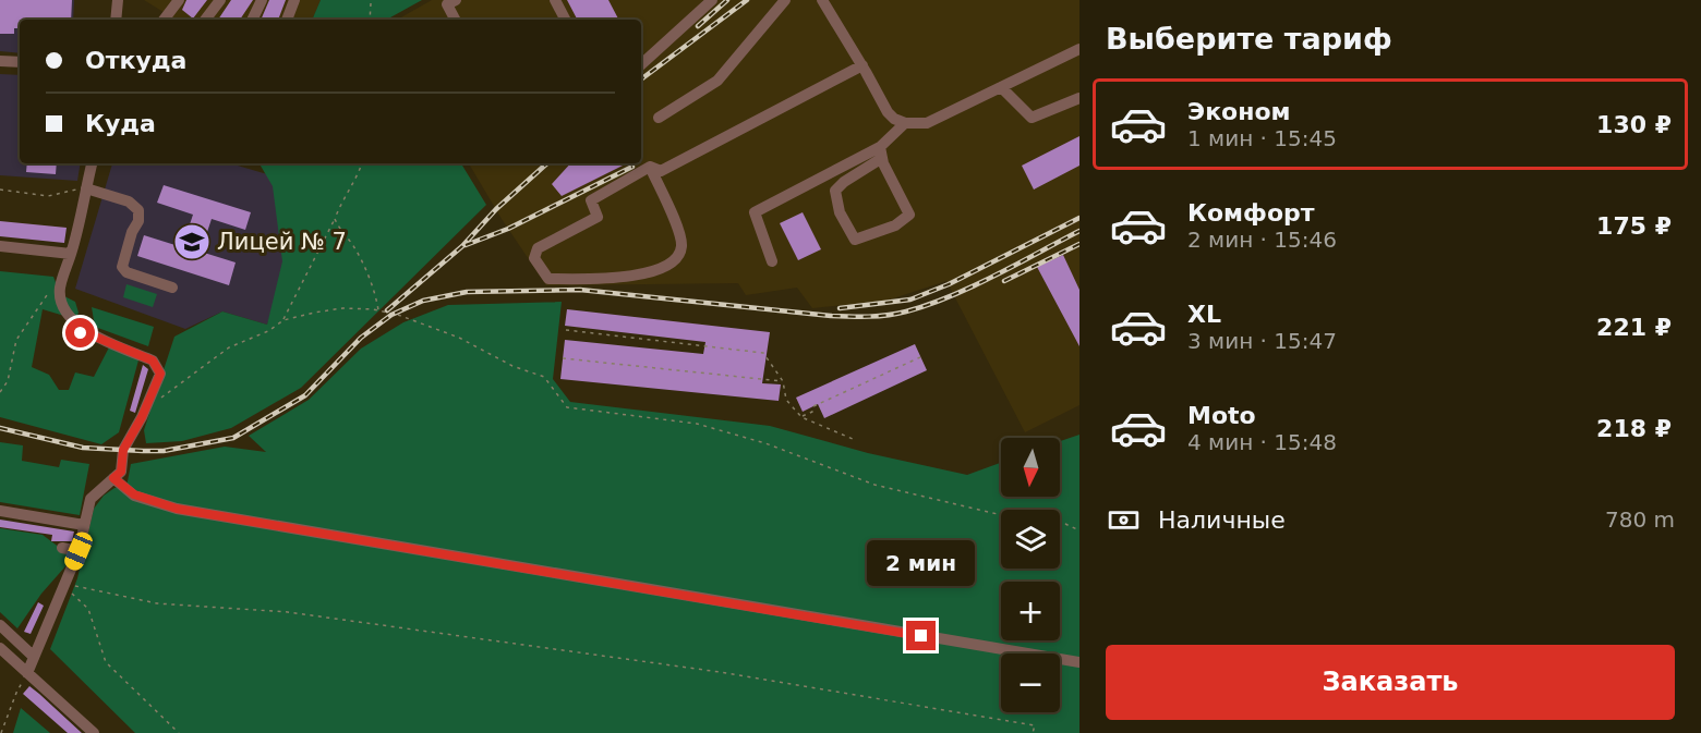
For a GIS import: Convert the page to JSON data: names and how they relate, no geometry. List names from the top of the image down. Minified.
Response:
{"places":{"school or university":["Лицей № 7"]},"north":"bottom","page":{"heading":"Выберите тариф","banner":["Откуда","Куда"],"list":[{"name":"Эконом","note":"1 мин · 15:45","value":"130 ₽"},{"name":"Комфорт","note":"2 мин · 15:46","value":"175 ₽"},{"name":"XL","note":"3 мин · 15:47","value":"221 ₽"},{"name":"Moto","note":"4 мин · 15:48","value":"218 ₽"}],"map_buttons":["+","−"],"pay":["Наличные","780 m"],"bubble":"2 мин","buttons":"Заказать"}}
